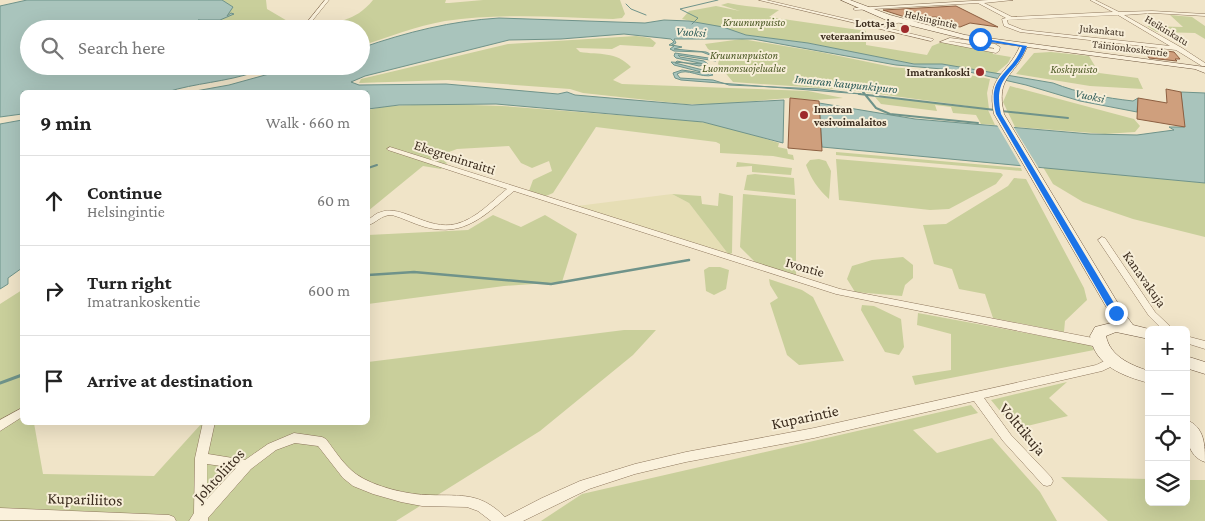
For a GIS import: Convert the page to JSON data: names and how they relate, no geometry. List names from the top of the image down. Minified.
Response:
{"streets":{"main road":["Helsingintie","Tainionkoskentie"],"street":["Jukankatu","Heikinkatu","Ekegreninraitti","Ivontie","Kanavakuja","Kuparintie","Volttikuja","Johtoliitos","Kupariliitos"]},"crossings":[["Helsingintie","Tainionkoskentie"],["Jukankatu","Heikinkatu"],["Heikinkatu","Tainionkoskentie"],["Ekegreninraitti","Ivontie"],["Kuparintie","Volttikuja"]],"water":["Vuoksi","Imatran kaupunkipuro"],"parks":["Kruununpuisto","Kruununpuiston Luonnonsuojelualue","Koskipuisto"],"places":["Lotta- ja veteraanimuseo","Imatrankoski","Imatran vesivoimalaitos"],"page":{"search":"Search here","heading":["9 min","Walk · 660 m"],"list":[["Continue","Helsingintie","60 m"],["Turn right","Imatrankoskentie","600 m"],"Arrive at destination"],"map_buttons":["+","−"]}}
